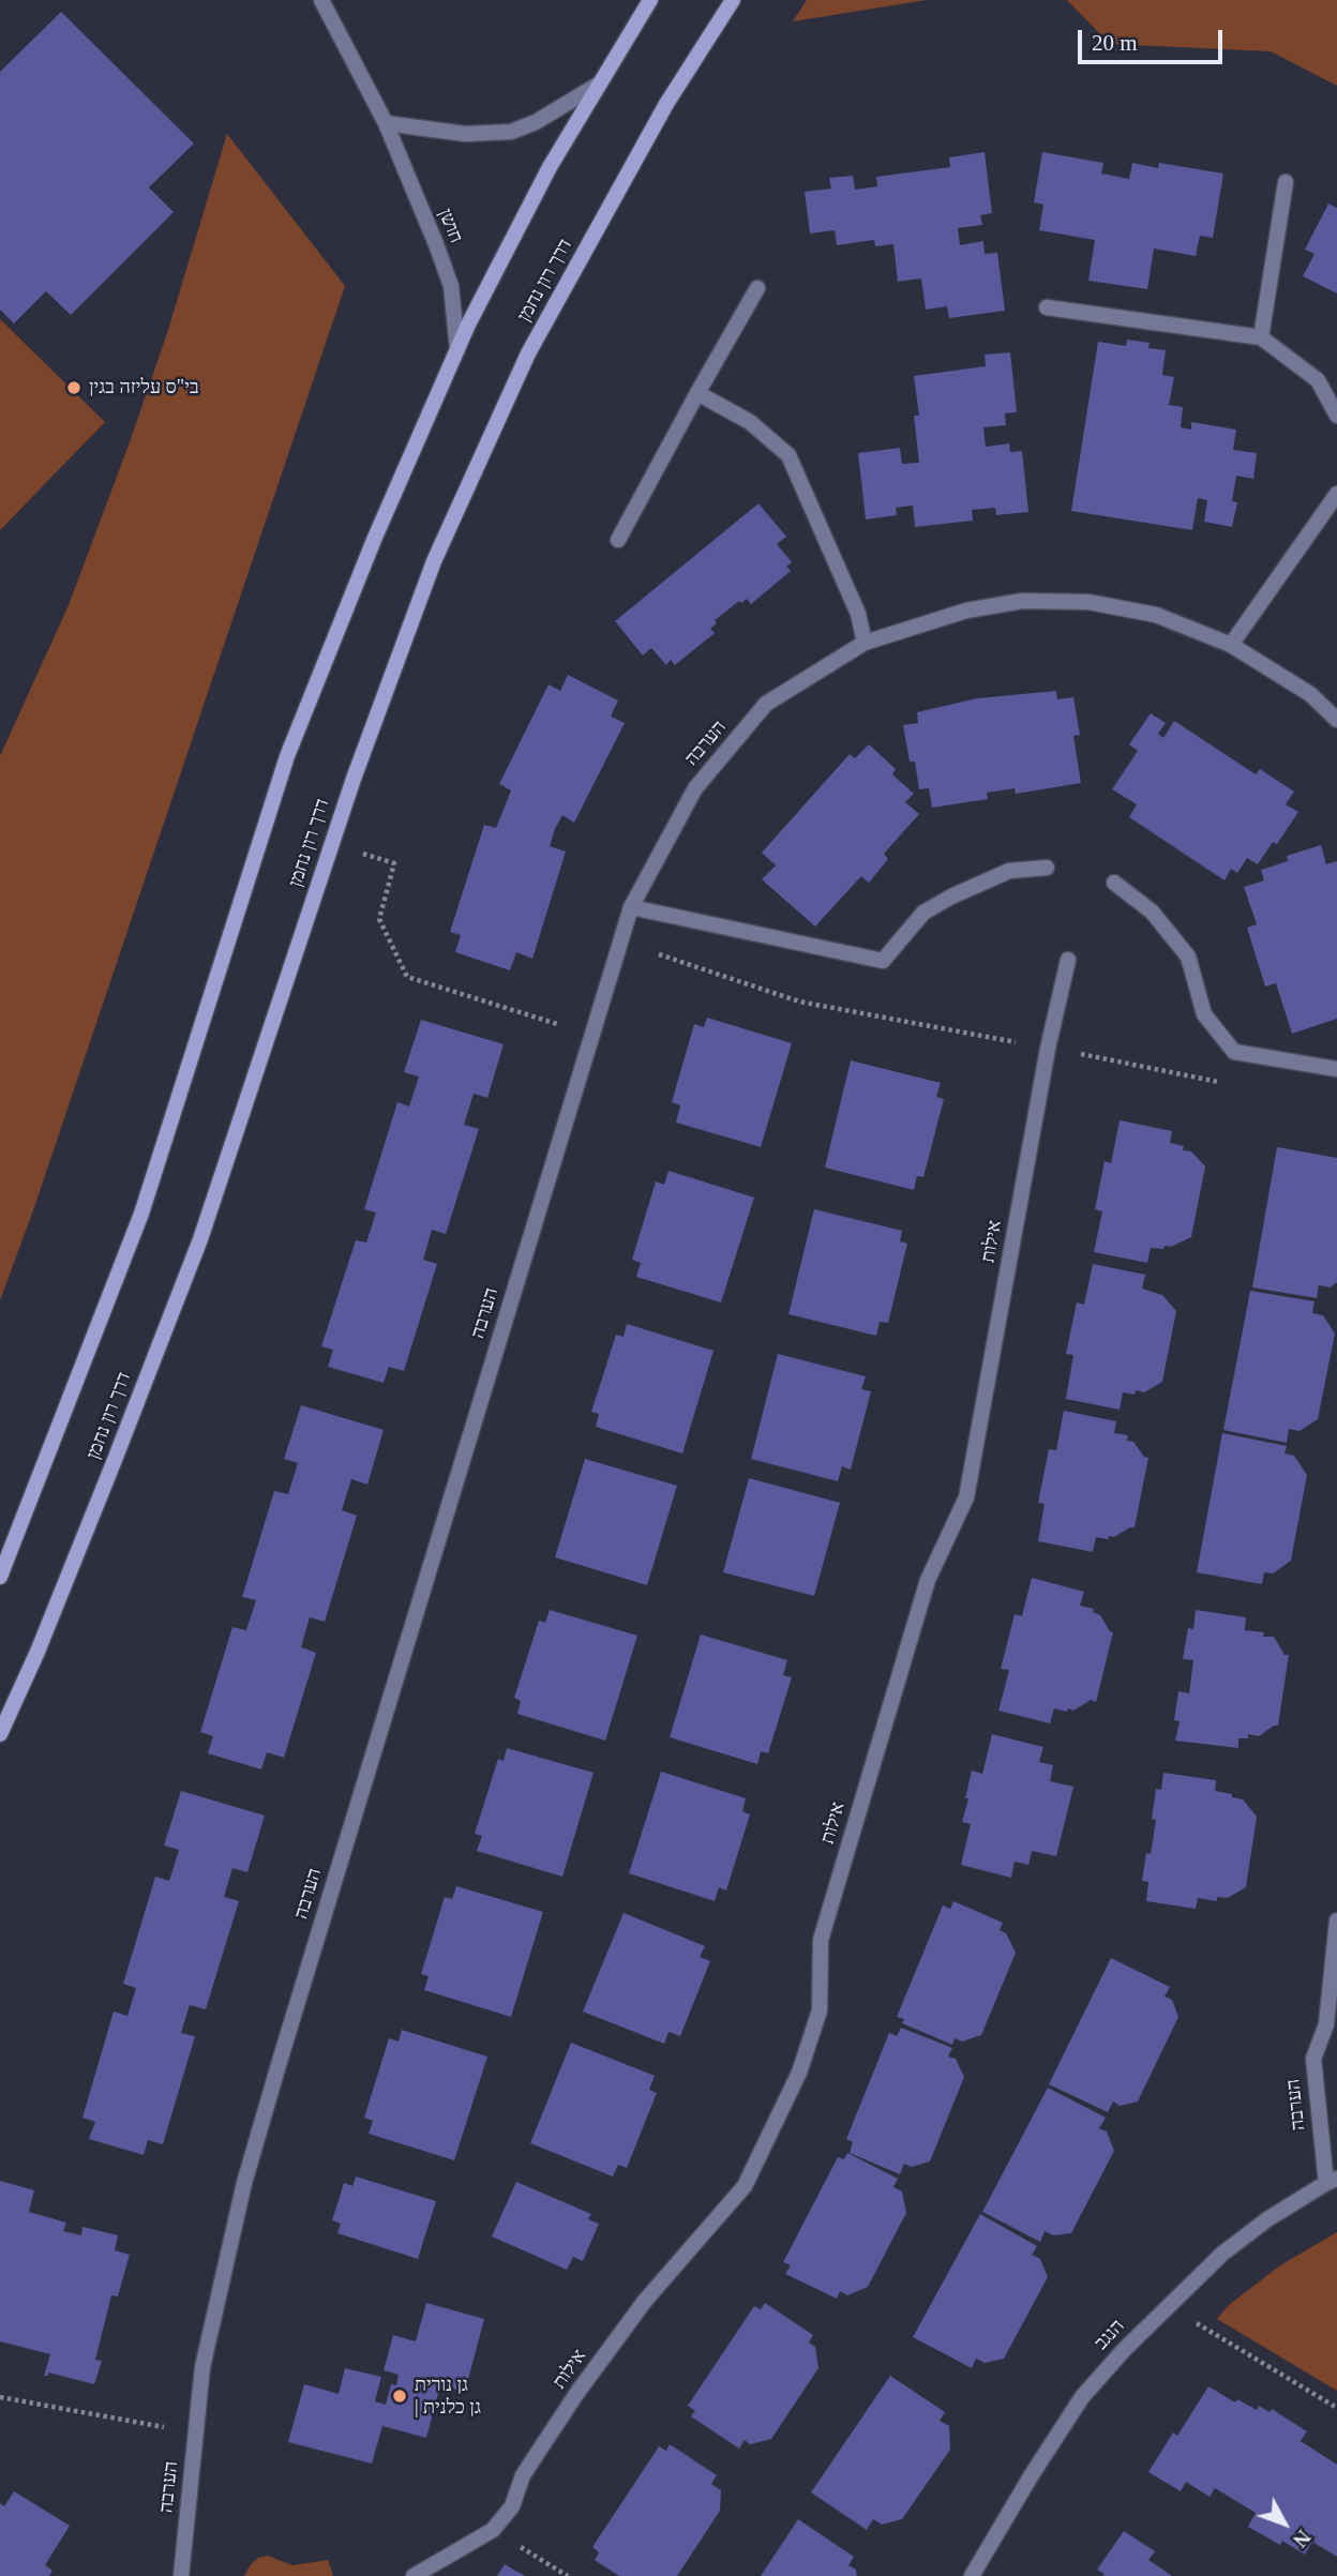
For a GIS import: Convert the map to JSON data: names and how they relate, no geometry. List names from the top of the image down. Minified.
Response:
{"streets":{"main road":["דרך רון נחמן"],"street":["חושן","הערבה","אילות","הנגב"]},"crossings":[["הערבה","הנגב"]],"places":["בי\"ס עליזה בגין","גן נורית | גן כלנית"],"scale_bar":"20 m","north":"bottom right"}
